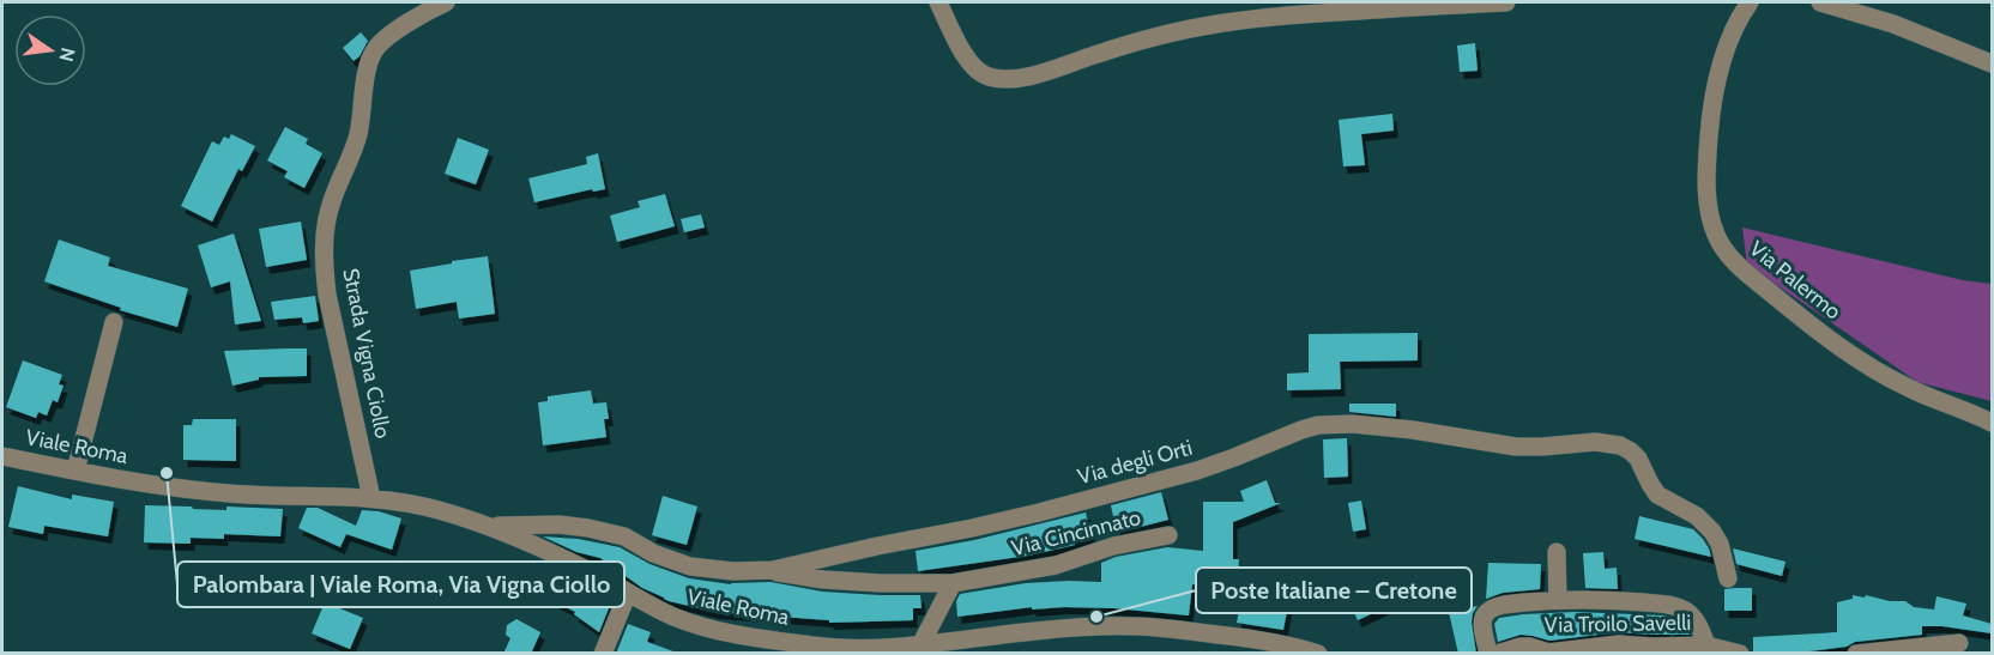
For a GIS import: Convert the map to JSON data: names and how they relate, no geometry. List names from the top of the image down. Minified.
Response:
{"streets":{"street":["Via Palermo","Strada Vigna Ciollo","Viale Roma","Via degli Orti","Via Cincinnato","Via Troilo Savelli"]},"crossings":[["Strada Vigna Ciollo","Viale Roma"],["Viale Roma","Via degli Orti"],["Via degli Orti","Via Cincinnato"]],"places":["Palombara | Viale Roma, Via Vigna Ciollo","Poste Italiane – Cretone"],"north":"right"}
